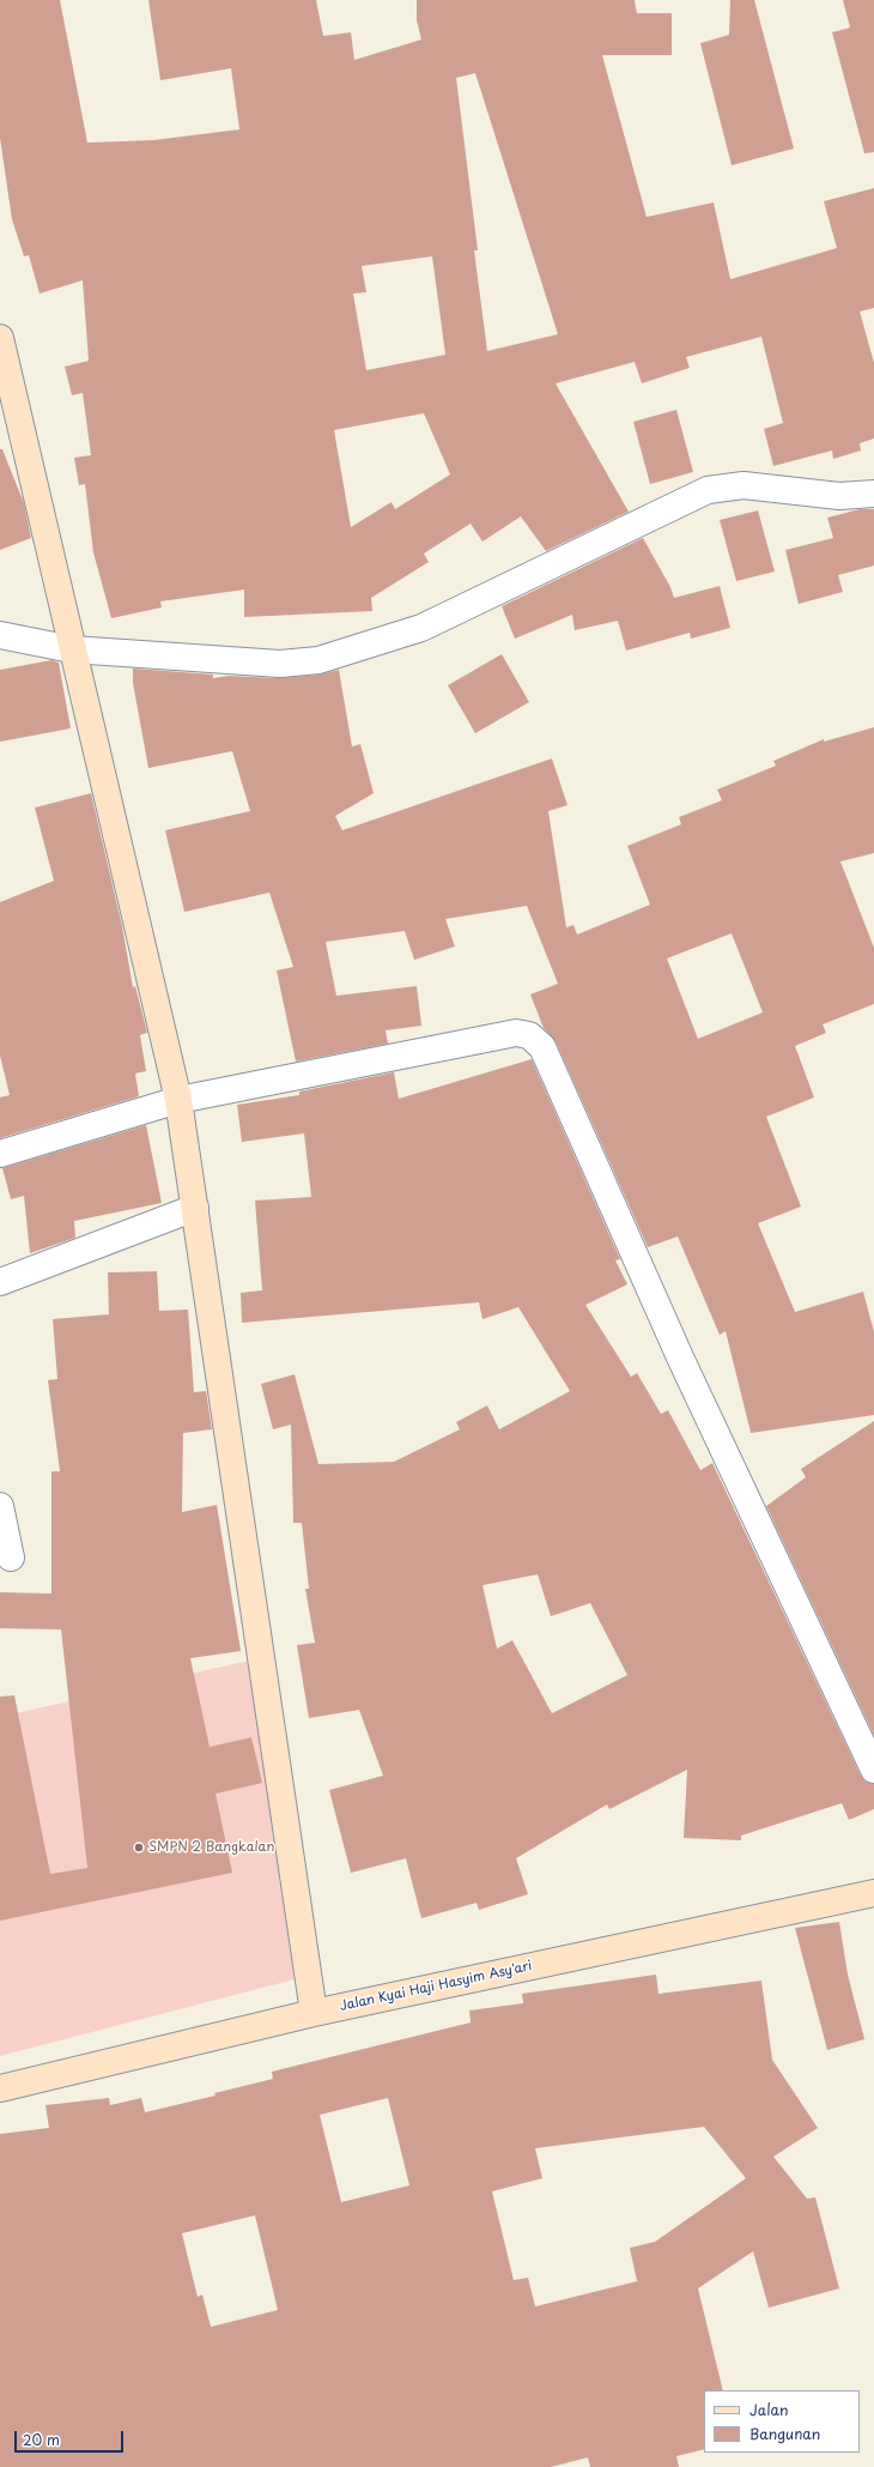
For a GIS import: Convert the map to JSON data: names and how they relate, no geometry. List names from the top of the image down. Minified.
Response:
{"streets":{"street":["Jalan Kyai Haji Hasyim Asy'ari"]},"places":["SMPN 2 Bangkalan"],"legend":["Jalan","Bangunan"],"scale_bar":"20 m"}
